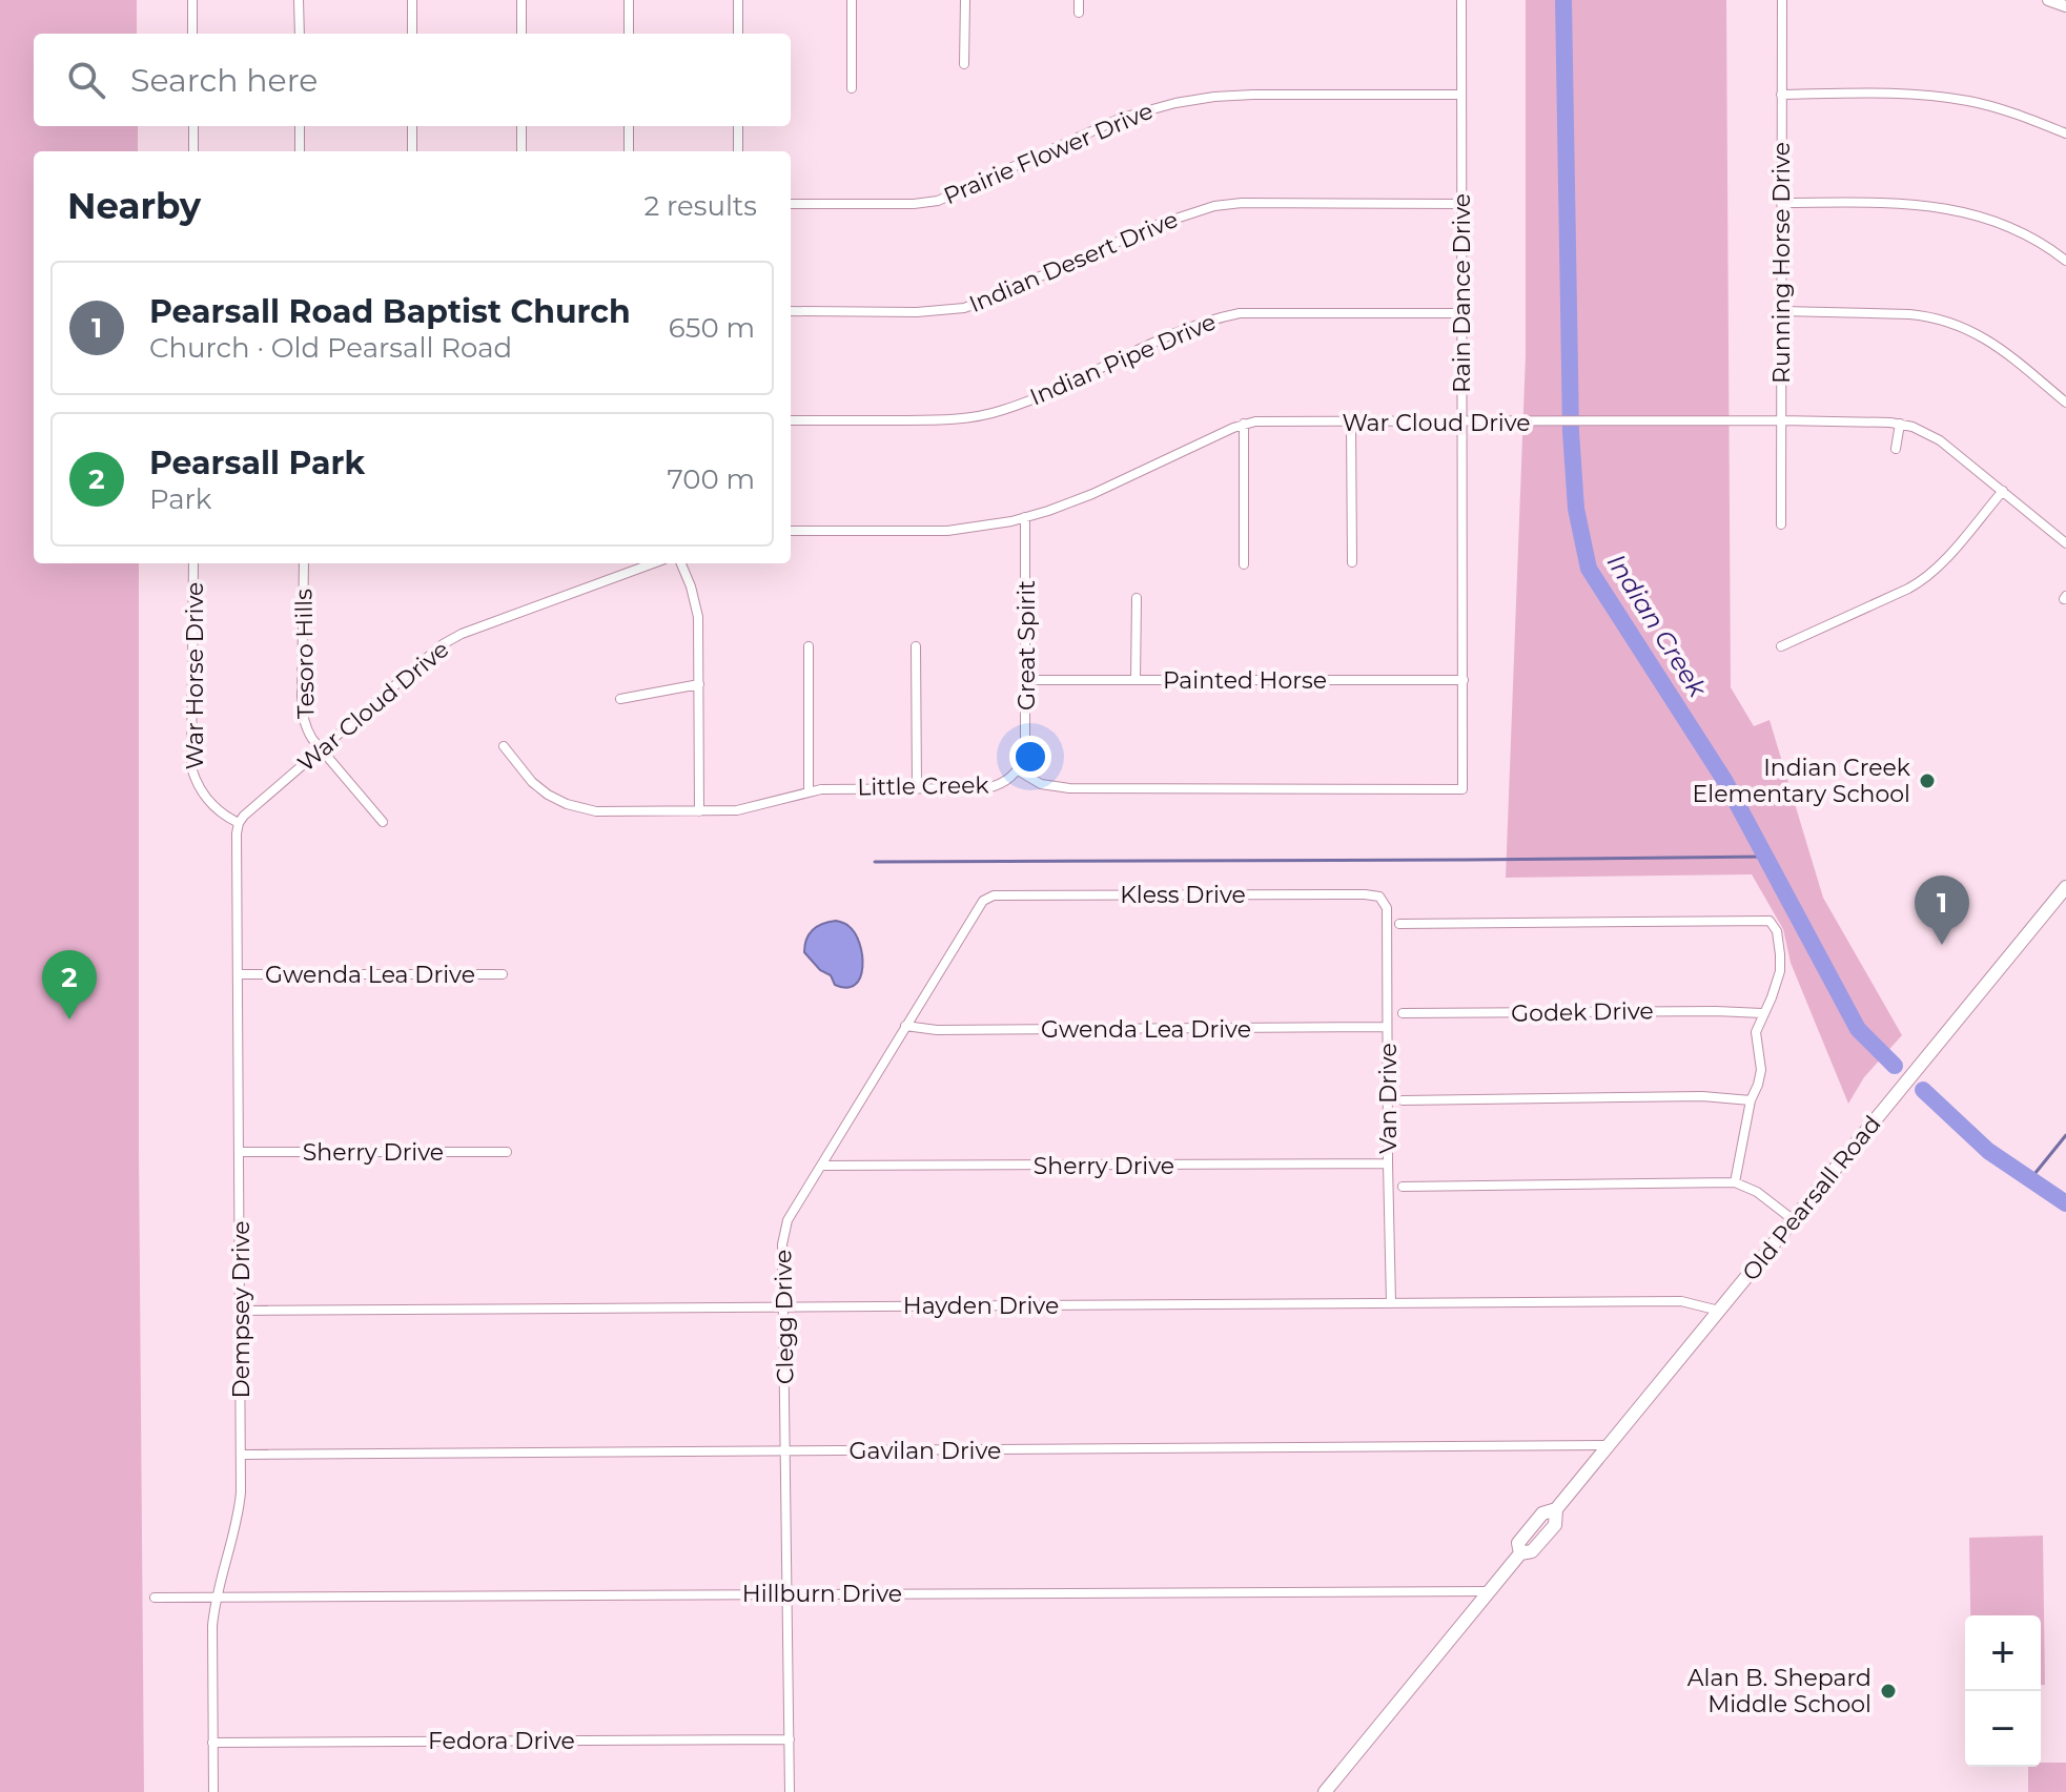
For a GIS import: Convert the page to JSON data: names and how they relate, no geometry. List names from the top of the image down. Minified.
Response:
{"streets":{"main road":["Old Pearsall Road"],"street":["Prairie Flower Drive","Indian Desert Drive","Running Horse Drive","Rain Dance Drive","Indian Pipe Drive","War Cloud Drive","Great Spirit","Tesoro Hills","War Horse Drive","Painted Horse","Little Creek","Kless Drive","Gwenda Lea Drive","Godek Drive","Van Drive","Sherry Drive","Hayden Drive","Dempsey Drive","Clegg Drive","Gavilan Drive","Hillburn Drive","Fedora Drive"]},"crossings":[["Prairie Flower Drive","Rain Dance Drive"],["Indian Desert Drive","Rain Dance Drive"],["Running Horse Drive","War Cloud Drive"],["Rain Dance Drive","Indian Pipe Drive"],["Rain Dance Drive","War Cloud Drive"],["Rain Dance Drive","Painted Horse"],["Rain Dance Drive","Little Creek"],["War Cloud Drive","Great Spirit"],["War Cloud Drive","Tesoro Hills"],["War Cloud Drive","War Horse Drive"],["War Cloud Drive","Dempsey Drive"],["Great Spirit","Painted Horse"],["Great Spirit","Little Creek"],["War Horse Drive","Dempsey Drive"],["Kless Drive","Van Drive"],["Kless Drive","Clegg Drive"],["Gwenda Lea Drive","Van Drive"],["Gwenda Lea Drive","Dempsey Drive"],["Gwenda Lea Drive","Clegg Drive"],["Van Drive","Sherry Drive"],["Van Drive","Hayden Drive"],["Sherry Drive","Dempsey Drive"],["Sherry Drive","Clegg Drive"],["Old Pearsall Road","Hayden Drive"],["Old Pearsall Road","Gavilan Drive"],["Old Pearsall Road","Hillburn Drive"],["Hayden Drive","Dempsey Drive"],["Hayden Drive","Clegg Drive"],["Dempsey Drive","Gavilan Drive"],["Dempsey Drive","Hillburn Drive"],["Dempsey Drive","Fedora Drive"],["Clegg Drive","Gavilan Drive"],["Clegg Drive","Hillburn Drive"],["Clegg Drive","Fedora Drive"]],"water":["Indian Creek"],"places":["Indian Creek Elementary School","Alan B. Shepard Middle School"],"page":{"search":"Search here","heading":["Nearby","2 results"],"list":[{"mark":"1","name":"Pearsall Road Baptist Church","note":"Church · Old Pearsall Road","value":"650 m"},{"mark":"2","name":"Pearsall Park","note":"Park","value":"700 m"}],"pins":["1","2"],"map_buttons":["+","−"]}}
